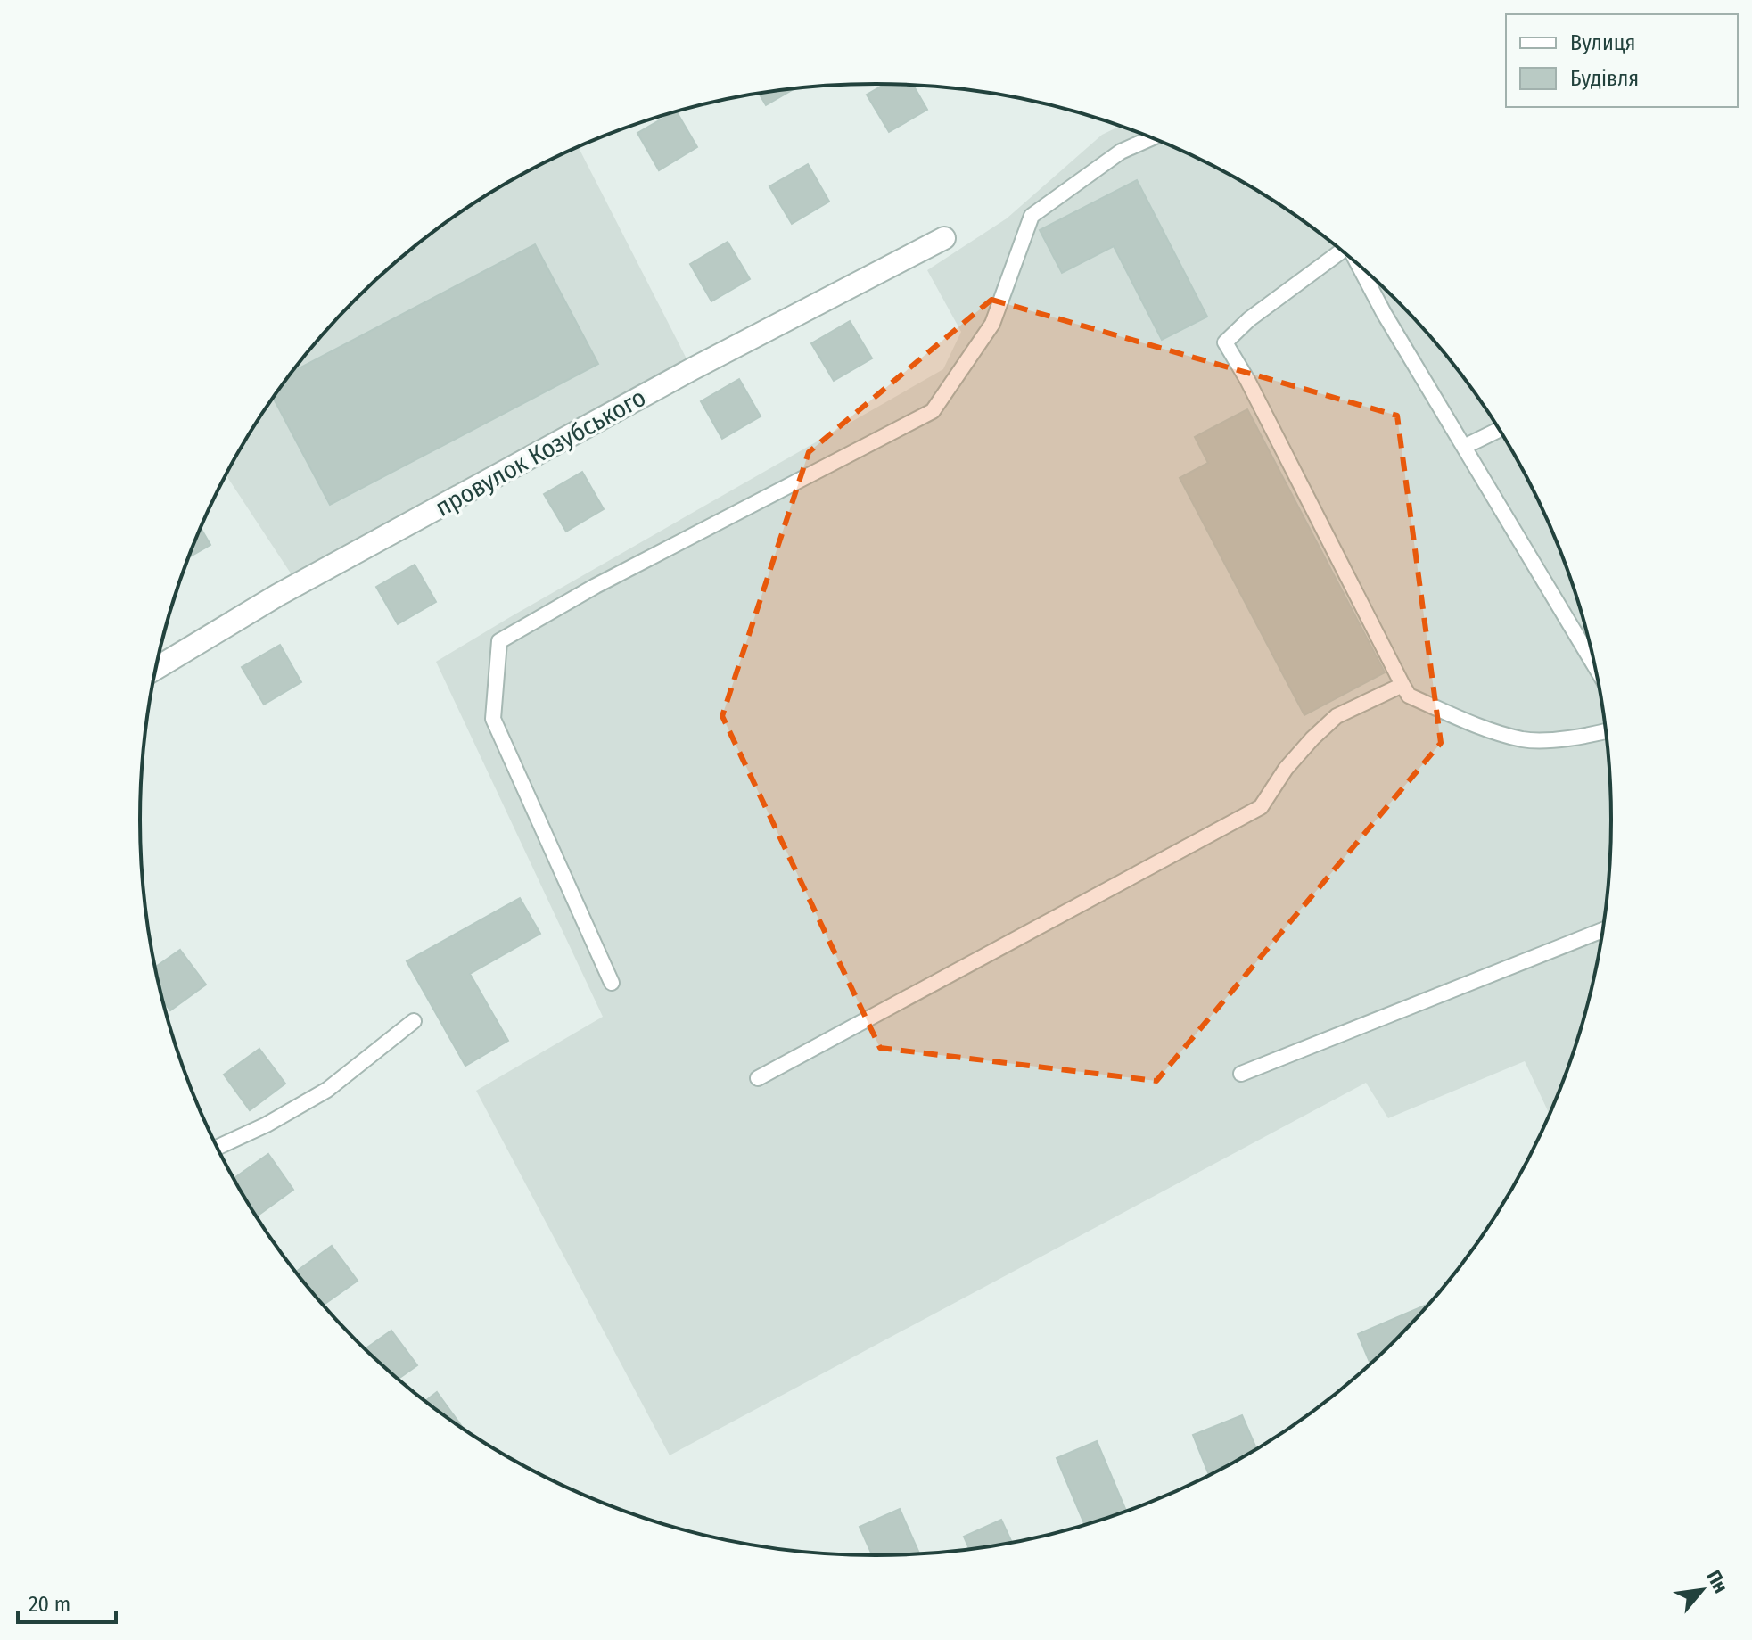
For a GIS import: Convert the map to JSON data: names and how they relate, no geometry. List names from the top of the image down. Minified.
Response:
{"streets":{"street":["провулок Козубського"]},"legend":["Вулиця","Будівля"],"scale_bar":"20 m","north":"top right"}
